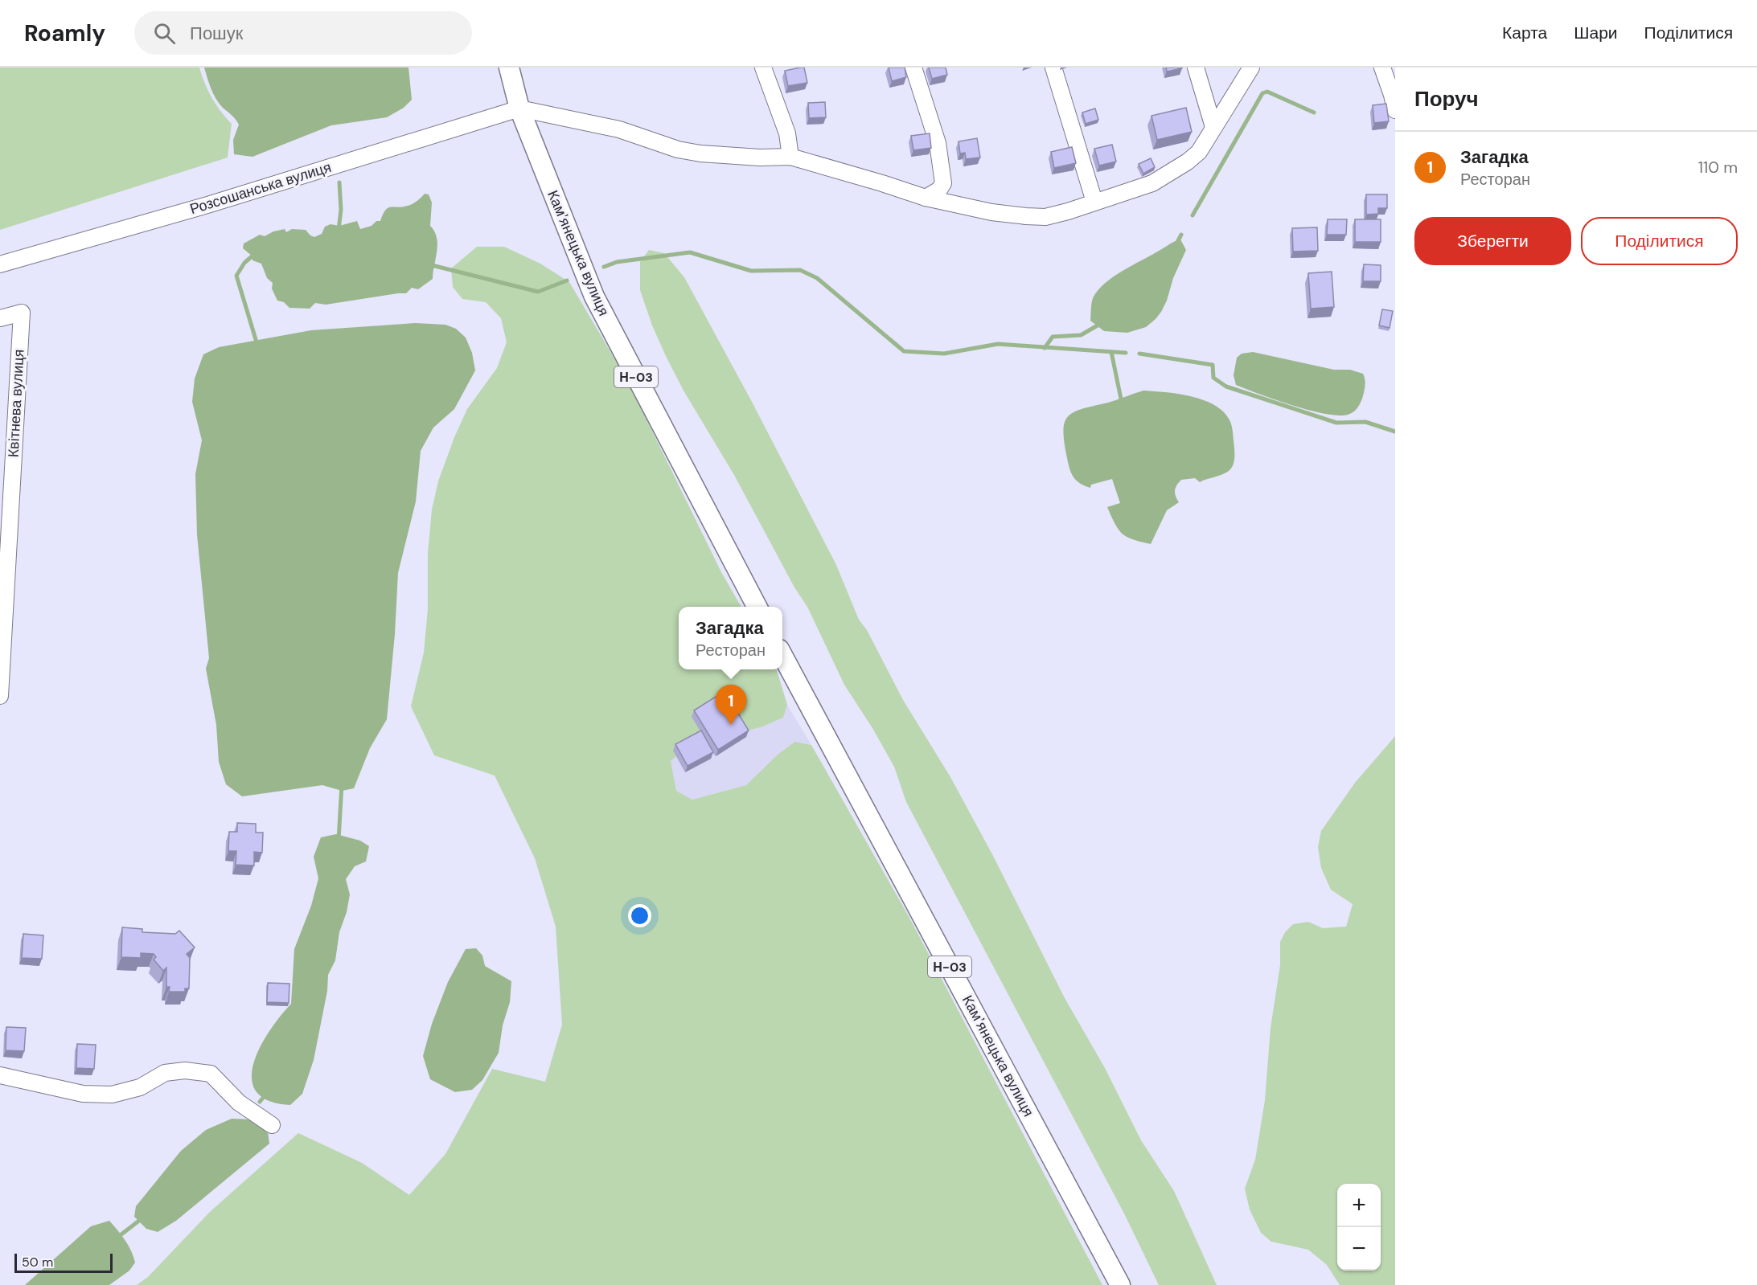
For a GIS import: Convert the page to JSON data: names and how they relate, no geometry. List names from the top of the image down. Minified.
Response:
{"streets":{"main road":["Камʼянецька вулиця","Н-03"],"street":["Розсошанська вулиця","Квітнева вулиця"]},"crossings":[["Розсошанська вулиця","Камʼянецька вулиця"]],"scale_bar":"50 m","page":{"header":"Roamly","search":"Пошук","nav":["Карта","Шари","Поділитися"],"heading":"Поруч","list":[{"mark":"1","name":"Загадка","note":"Ресторан","value":"110 m"}],"buttons":["Зберегти","Поділитися"],"popup":["Загадка","Ресторан"],"pins":"1","map_buttons":["+","−"],"scale":"50 m"}}
